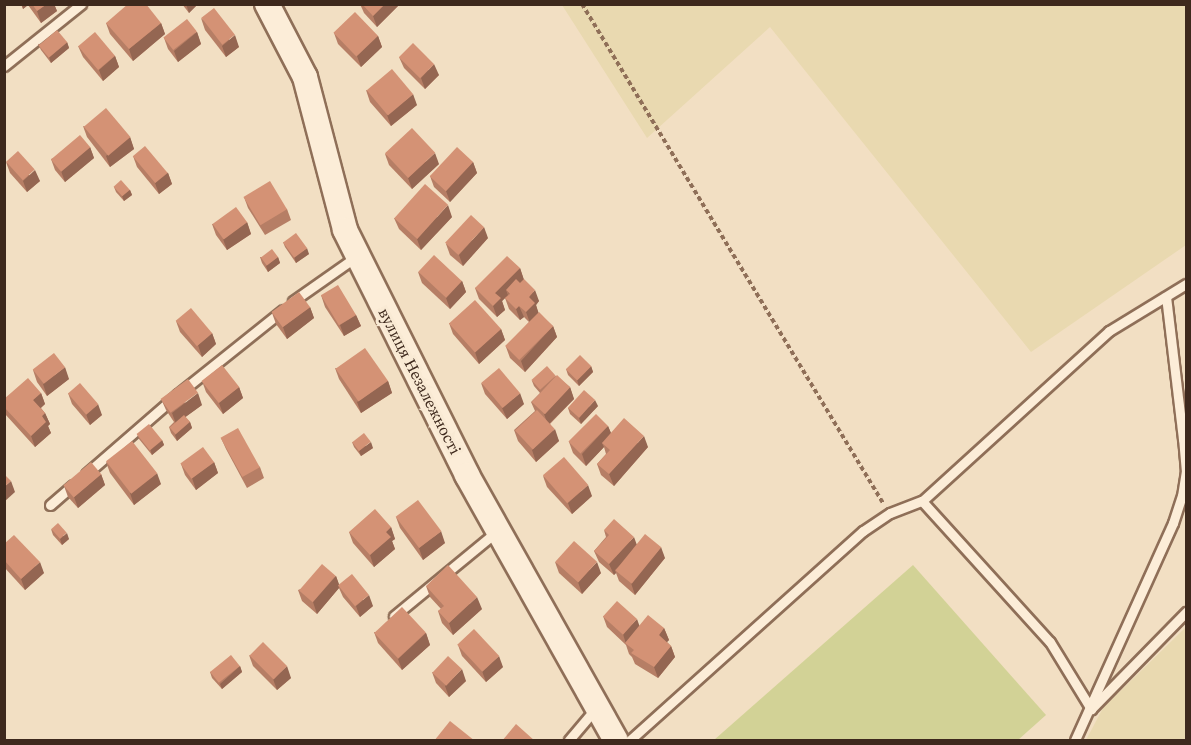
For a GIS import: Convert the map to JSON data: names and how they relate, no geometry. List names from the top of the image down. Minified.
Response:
{"streets":{"street":["вулиця Незалежності"]}}
